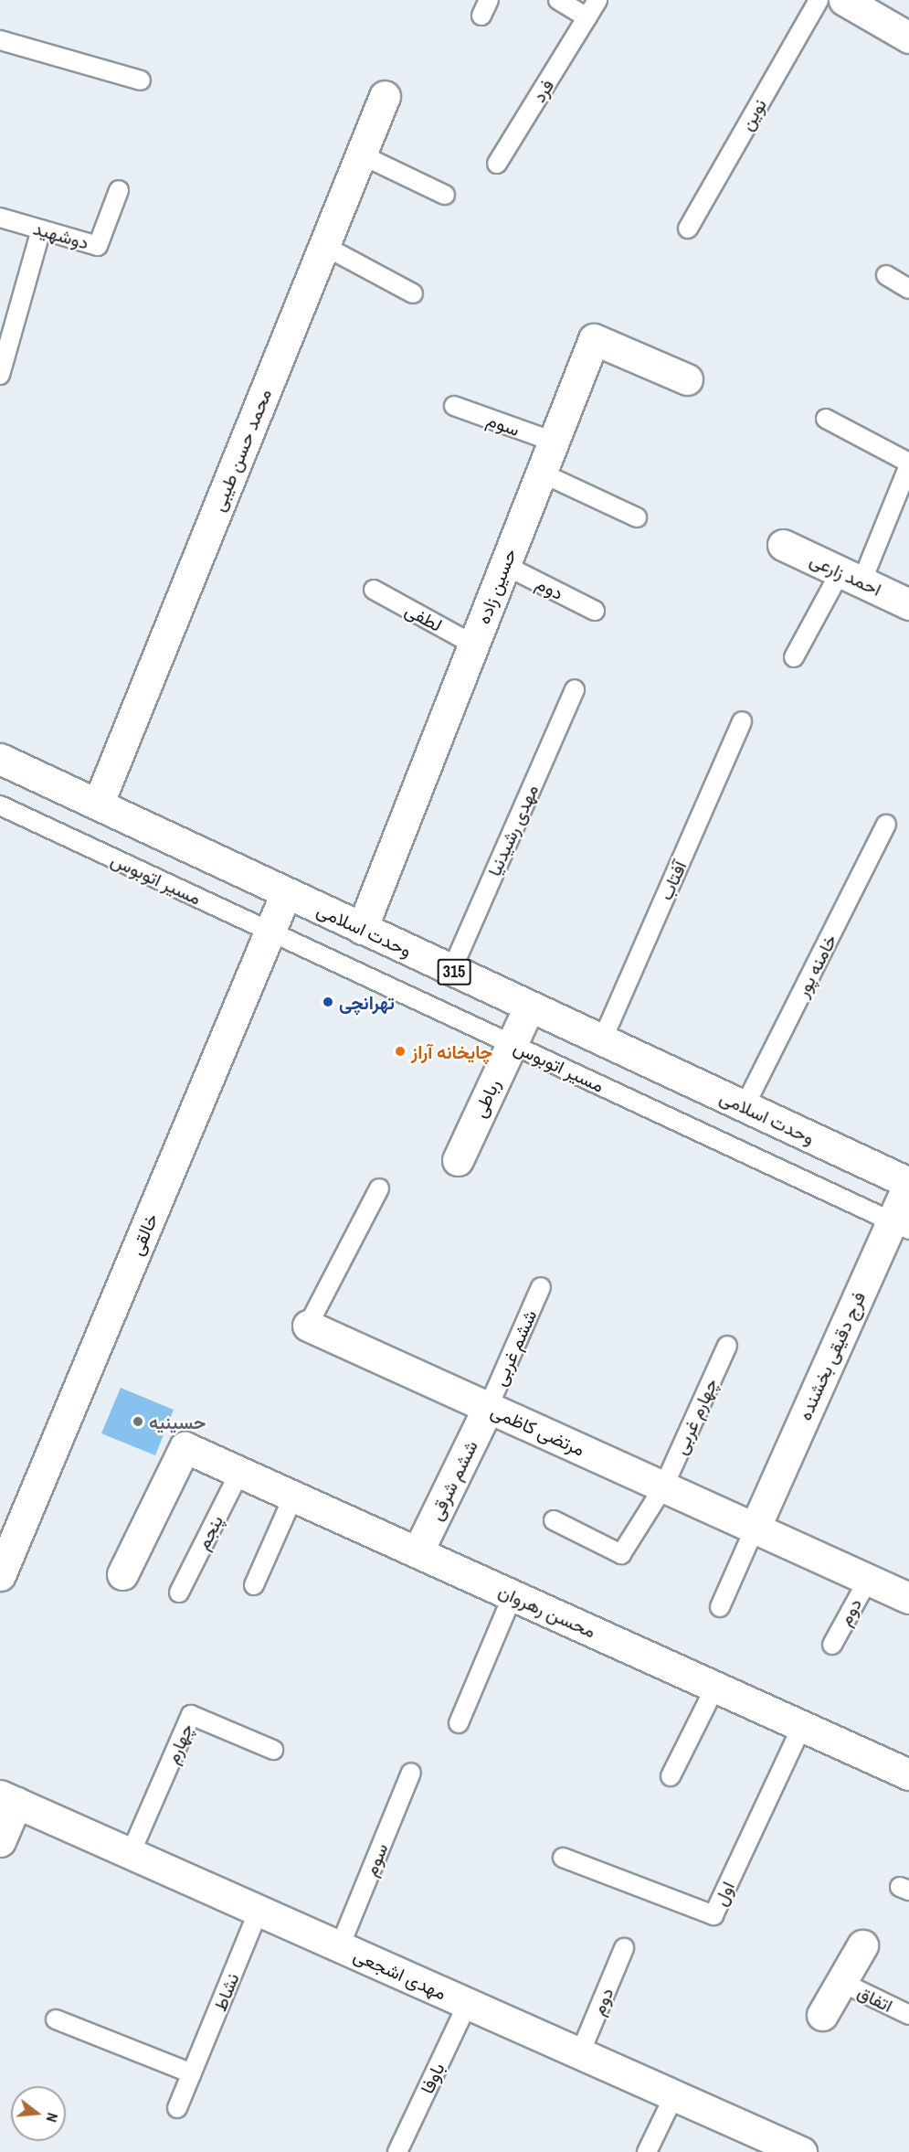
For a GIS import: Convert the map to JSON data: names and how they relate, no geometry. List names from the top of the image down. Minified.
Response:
{"streets":{"street":["محمد حسن طیبی","احمد زارعی","حسین زاده","وحدت اسلامی","315","رباطی","خالقی","فرج دقیقی بخشنده","مرتضی کاظمی","ششم شرقی","محسن رهروان","مهدی اشجعی"],"lane":["فرد","نوین","دوشهید","سوم","دوم","لطفی","مهدی رشیدنیا","مسیر اتوبوس","آفتاب","خامنه پور","ششم غربی","چهارم غربی","پنجم","چهارم","اول","نشاط","اتفاق","باوفا"]},"crossings":[["سوم","حسین زاده"],["سوم","مهدی اشجعی"],["محمد حسن طیبی","وحدت اسلامی"],["حسین زاده","دوم"],["حسین زاده","لطفی"],["حسین زاده","وحدت اسلامی"],["دوم","مرتضی کاظمی"],["دوم","مهدی اشجعی"],["مهدی رشیدنیا","وحدت اسلامی"],["مسیر اتوبوس","رباطی"],["مسیر اتوبوس","خالقی"],["مسیر اتوبوس","فرج دقیقی بخشنده"],["آفتاب","وحدت اسلامی"],["وحدت اسلامی","خامنه پور"],["وحدت اسلامی","رباطی"],["وحدت اسلامی","خالقی"],["وحدت اسلامی","فرج دقیقی بخشنده"],["ششم غربی","مرتضی کاظمی"],["ششم غربی","ششم شرقی"],["فرج دقیقی بخشنده","مرتضی کاظمی"],["چهارم غربی","مرتضی کاظمی"],["مرتضی کاظمی","ششم شرقی"],["ششم شرقی","محسن رهروان"],["پنجم","محسن رهروان"],["محسن رهروان","اول"],["چهارم","مهدی اشجعی"],["مهدی اشجعی","نشاط"],["مهدی اشجعی","باوفا"]],"places":["تهرانچی","چایخانه آراز","حسینیه"],"north":"right"}
